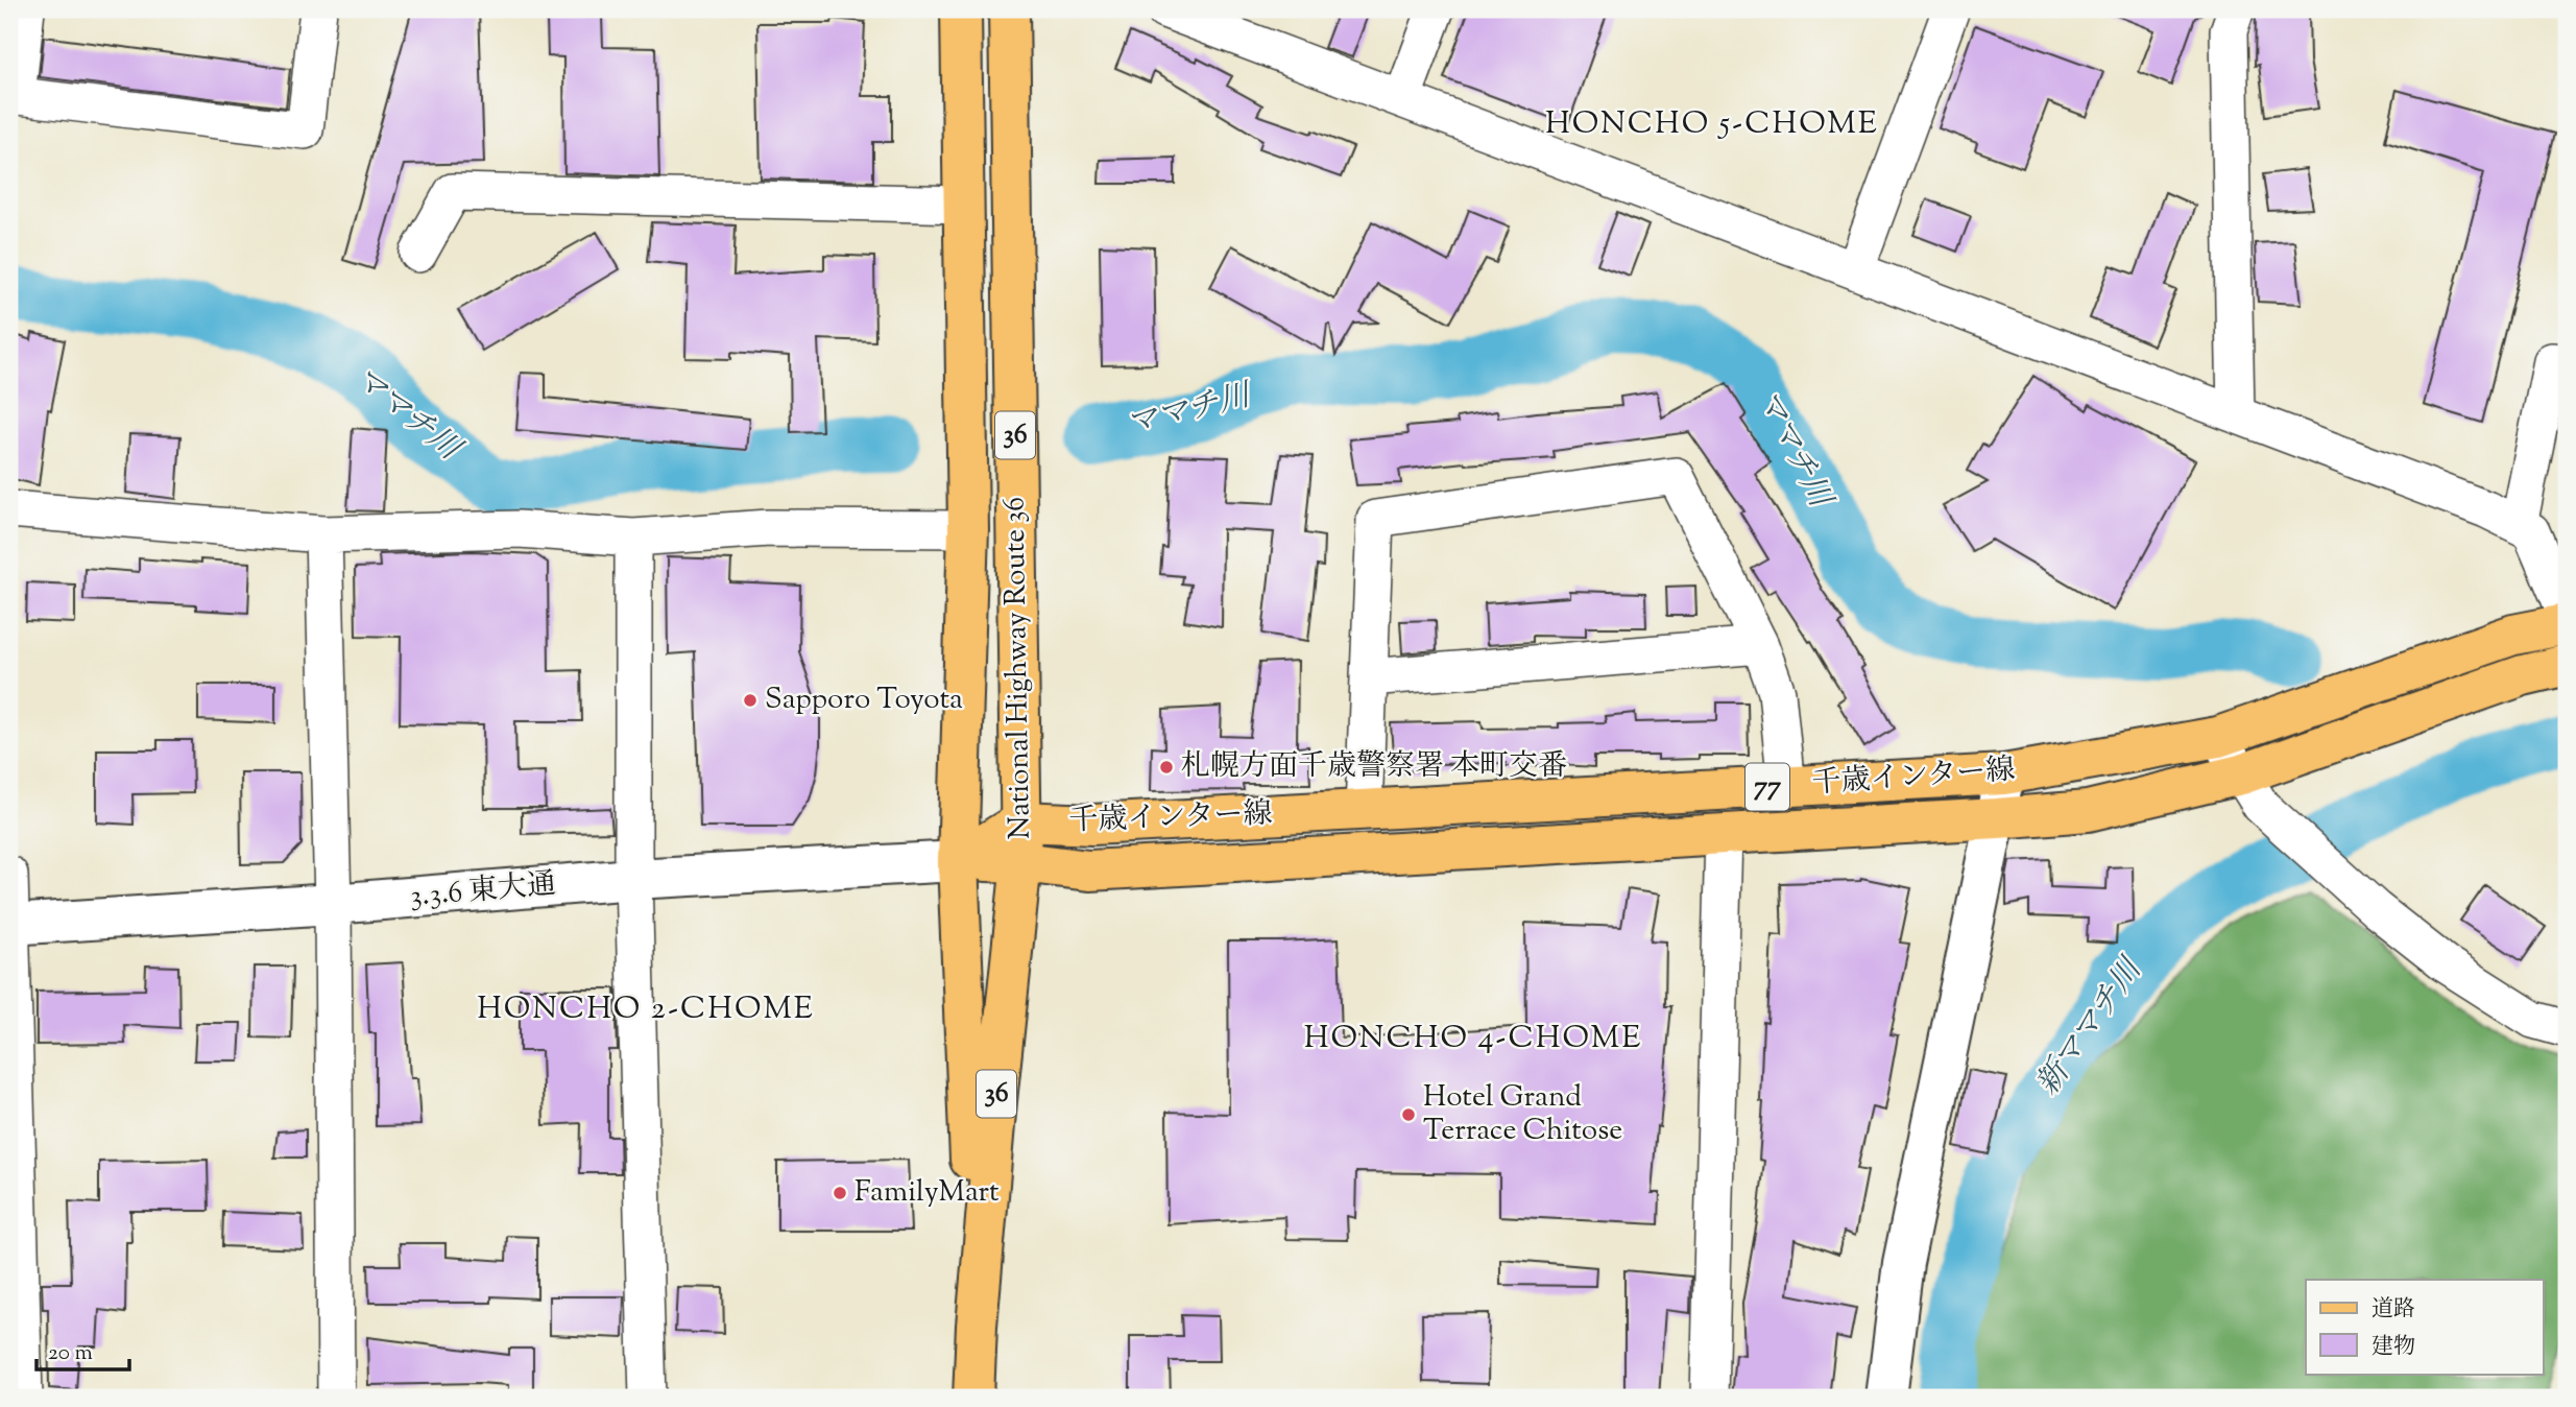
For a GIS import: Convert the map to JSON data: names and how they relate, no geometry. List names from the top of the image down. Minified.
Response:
{"streets":{"main road":["36","National Highway Route 36","千歳インター線","77"],"street":["3.3.6 東大通"]},"crossings":[["National Highway Route 36","千歳インター線"],["National Highway Route 36","3.3.6 東大通"],["千歳インター線","3.3.6 東大通"]],"districts":["HONCHO 5-CHOME","HONCHO 2-CHOME","HONCHO 4-CHOME"],"water":["ママチ川","新ママチ川"],"places":["Sapporo Toyota","札幌方面千歳警察署 本町交番","Hotel Grand Terrace Chitose","FamilyMart"],"legend":["道路","建物"],"scale_bar":"20 m"}
